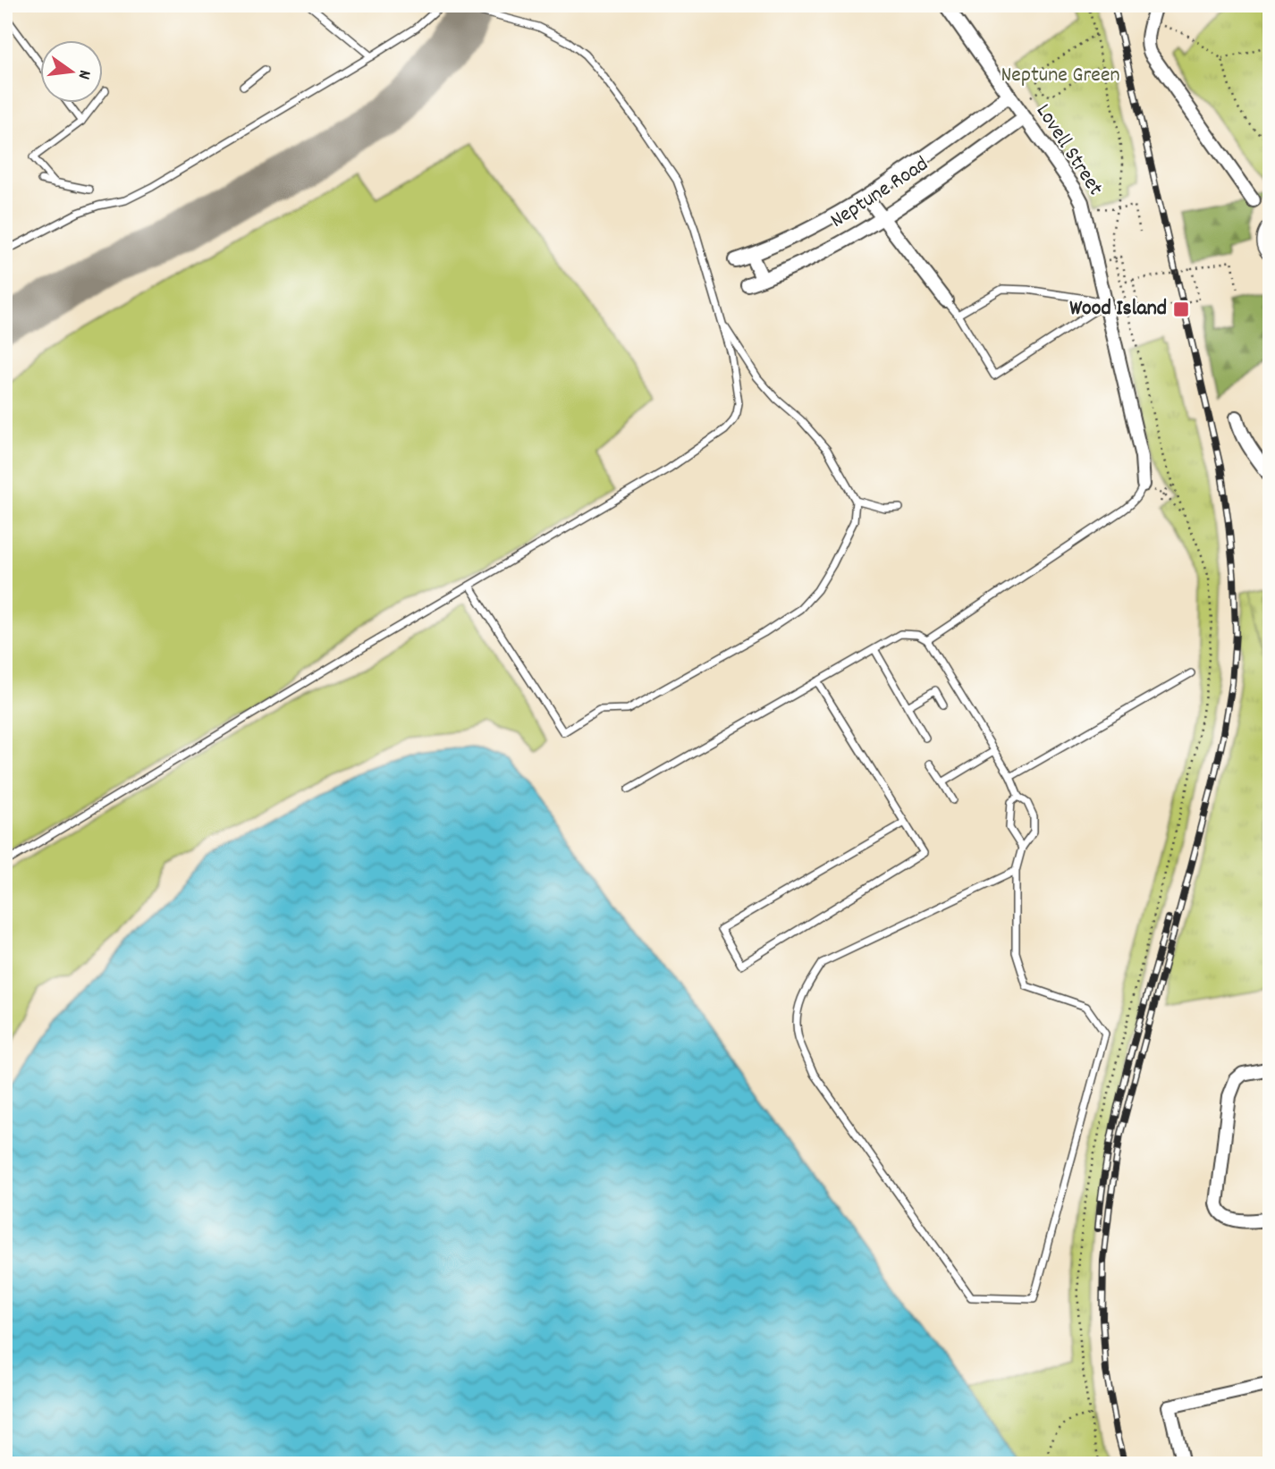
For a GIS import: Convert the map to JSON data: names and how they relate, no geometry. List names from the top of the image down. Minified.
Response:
{"streets":{"street":["Lovell Street","Neptune Road"]},"crossings":[["Lovell Street","Neptune Road"]],"parks":["Neptune Green"],"places":{"transit":["Wood Island"]},"north":"right"}
